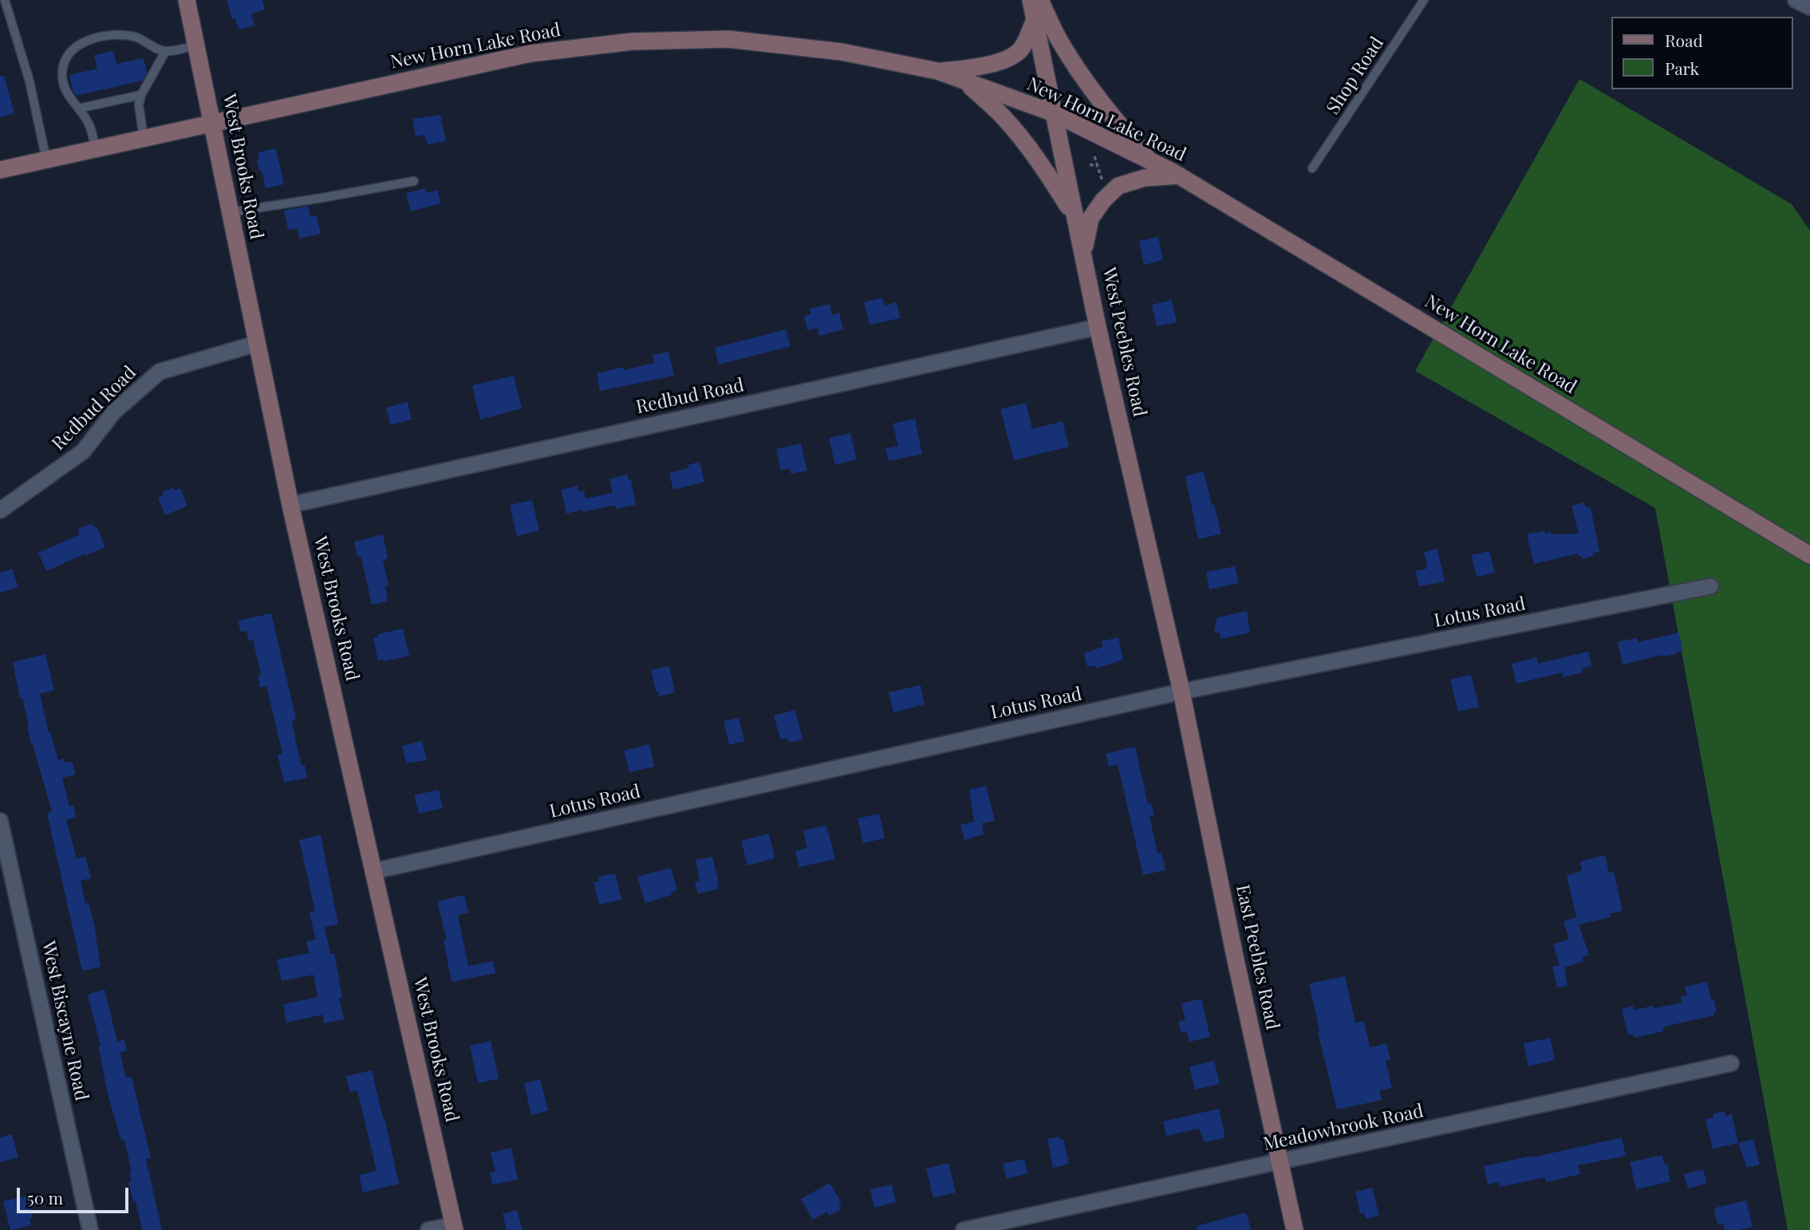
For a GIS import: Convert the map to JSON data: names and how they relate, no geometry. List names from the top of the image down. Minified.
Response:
{"streets":{"main road":["New Horn Lake Road","West Brooks Road","West Peebles Road","East Peebles Road"],"street":["Redbud Road","Lotus Road","West Biscayne Road","Meadowbrook Road"],"lane":["Shop Road"]},"crossings":[["New Horn Lake Road","West Brooks Road"],["New Horn Lake Road","West Peebles Road"],["West Brooks Road","Redbud Road"],["West Brooks Road","Lotus Road"],["West Peebles Road","Redbud Road"],["West Peebles Road","Lotus Road"],["West Peebles Road","East Peebles Road"],["Lotus Road","East Peebles Road"],["East Peebles Road","Meadowbrook Road"]],"legend":["Road","Park"],"scale_bar":"50 m"}
